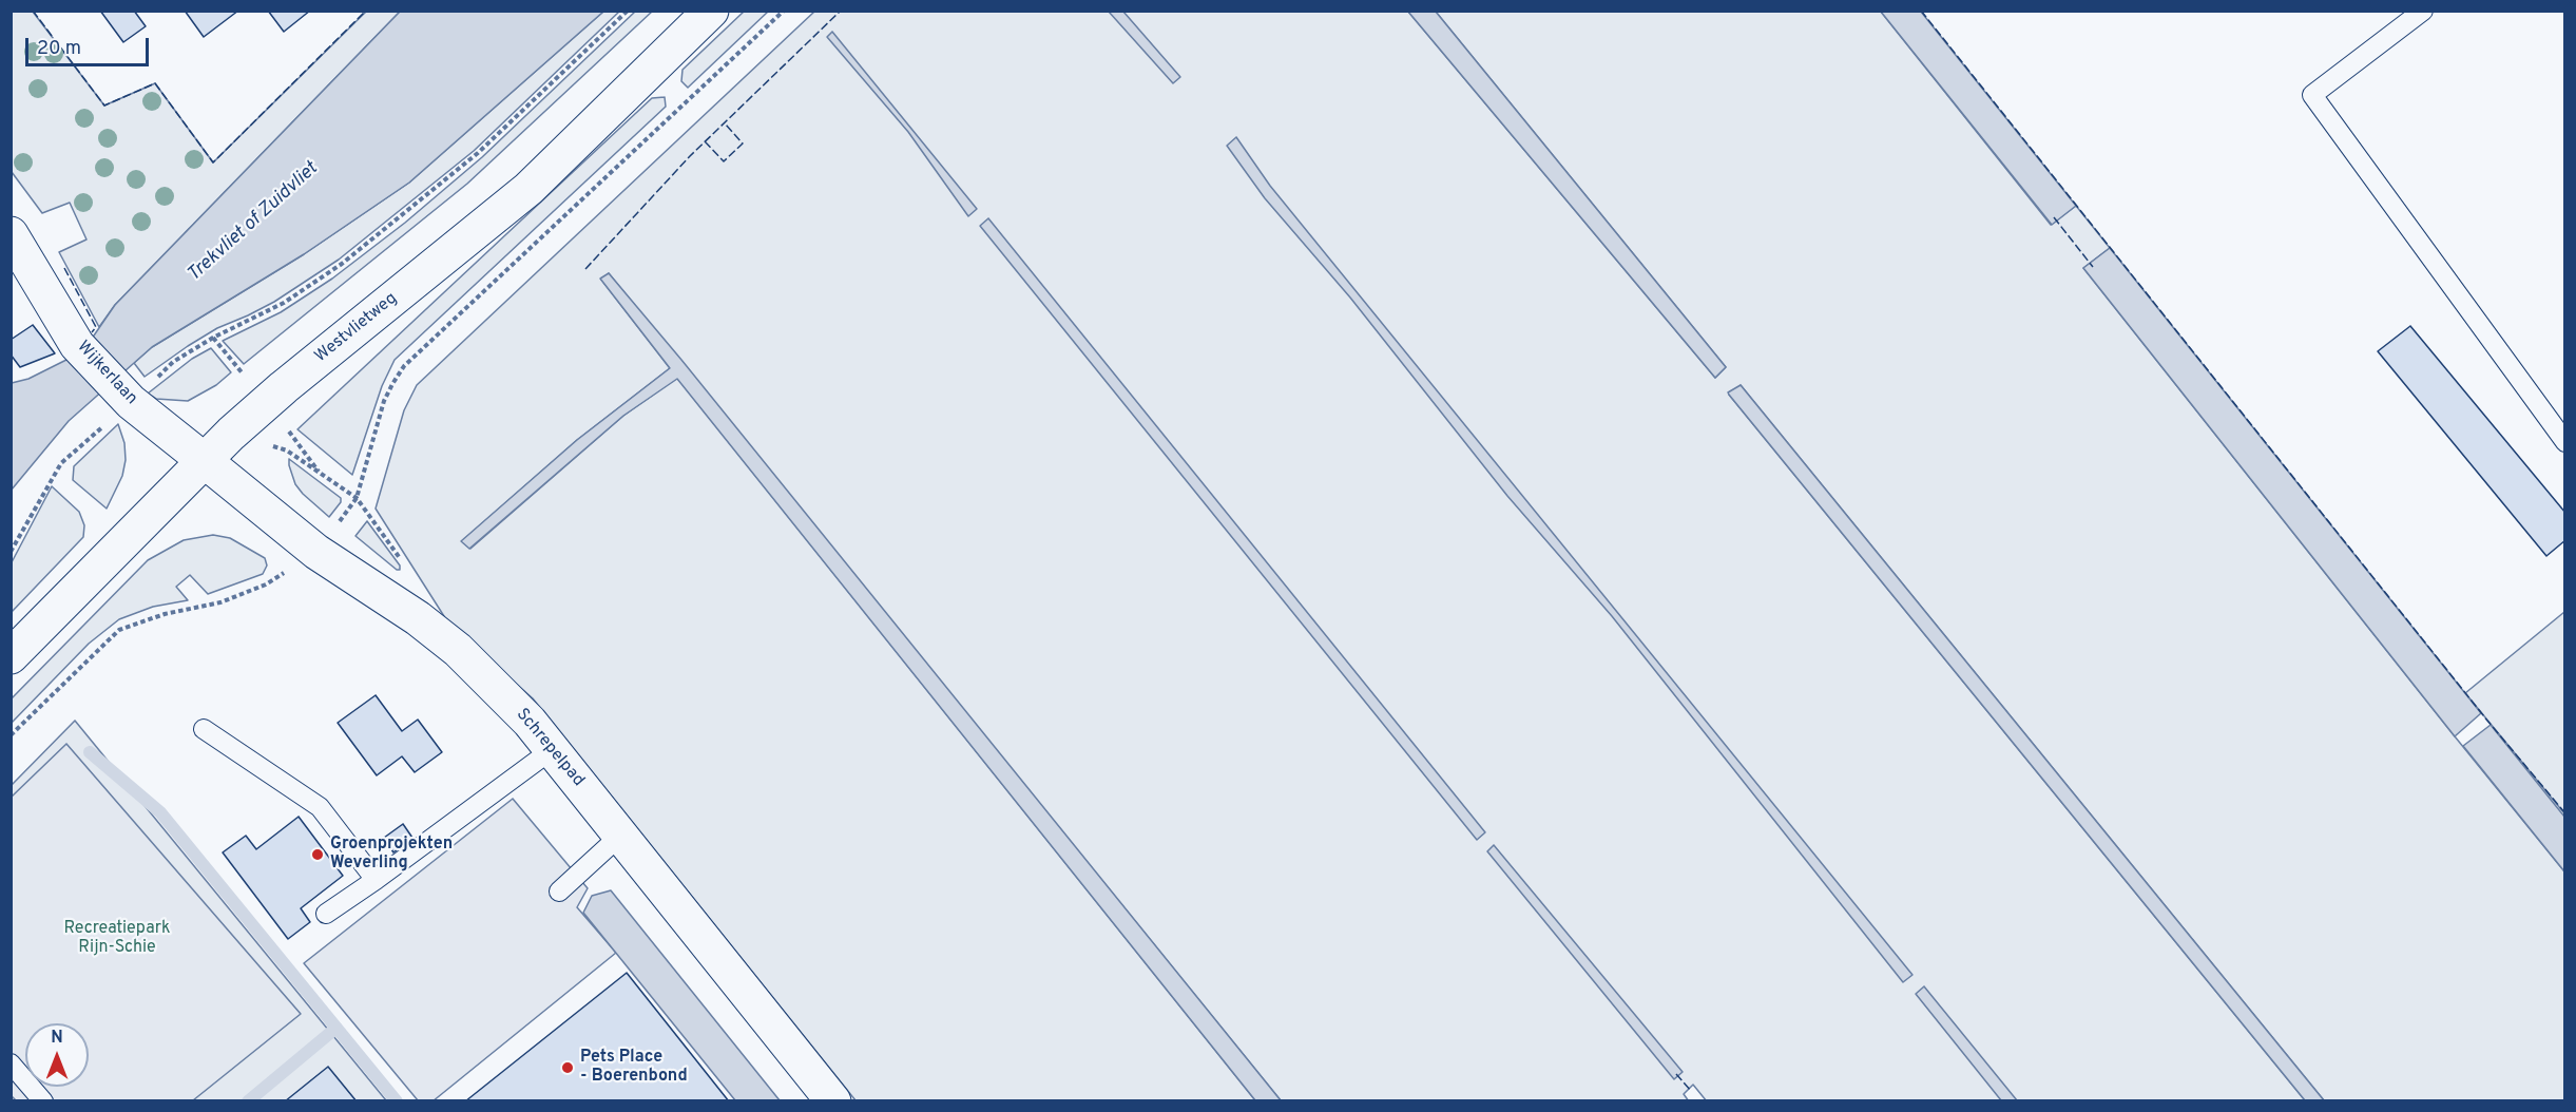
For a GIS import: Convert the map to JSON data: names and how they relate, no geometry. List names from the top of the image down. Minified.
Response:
{"streets":{"street":["Westvlietweg","Wijkerlaan","Schrepelpad"]},"crossings":[["Westvlietweg","Wijkerlaan"],["Westvlietweg","Schrepelpad"],["Wijkerlaan","Schrepelpad"]],"water":["Trekvliet of Zuidvliet"],"parks":["Recreatiepark Rijn-Schie"],"places":["Groenprojekten Weverling","Pets Place - Boerenbond"],"scale_bar":"20 m","north":"top"}
